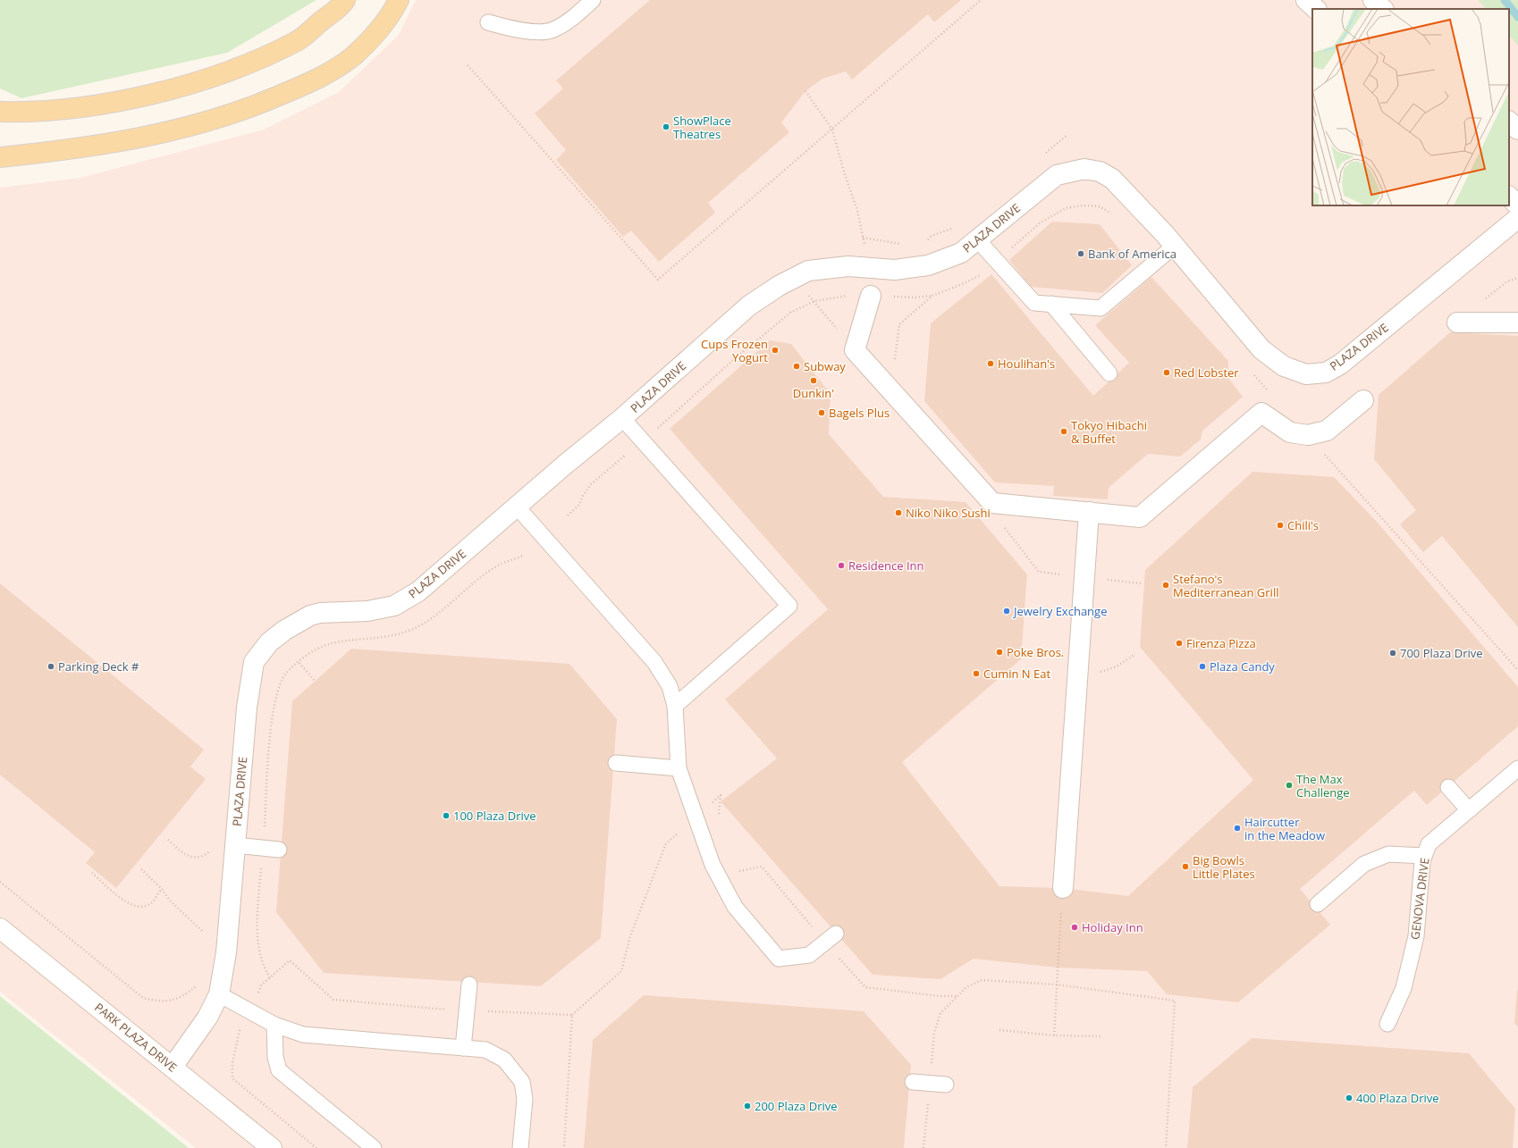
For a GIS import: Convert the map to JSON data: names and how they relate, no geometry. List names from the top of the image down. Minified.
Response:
{"streets":{"street":["PLAZA DRIVE","PARK PLAZA DRIVE"],"lane":["GENOVA DRIVE"]},"crossings":[["PLAZA DRIVE","PARK PLAZA DRIVE"]],"places":["ShowPlace Theatres","Bank of America","Cups Frozen Yogurt","Houlihan's","Subway","Red Lobster","Dunkin'","Bagels Plus","Tokyo Hibachi & Buffet","Niko Niko Sushi","Chili's","Residence Inn","Stefano's Mediterranean Grill","Jewelry Exchange","Firenza Pizza","Poke Bros.","700 Plaza Drive","Parking Deck #","Plaza Candy","Cumin N Eat","The Max Challenge","100 Plaza Drive","Haircutter in the Meadow","Big Bowls Little Plates","Holiday Inn","400 Plaza Drive","200 Plaza Drive"]}
